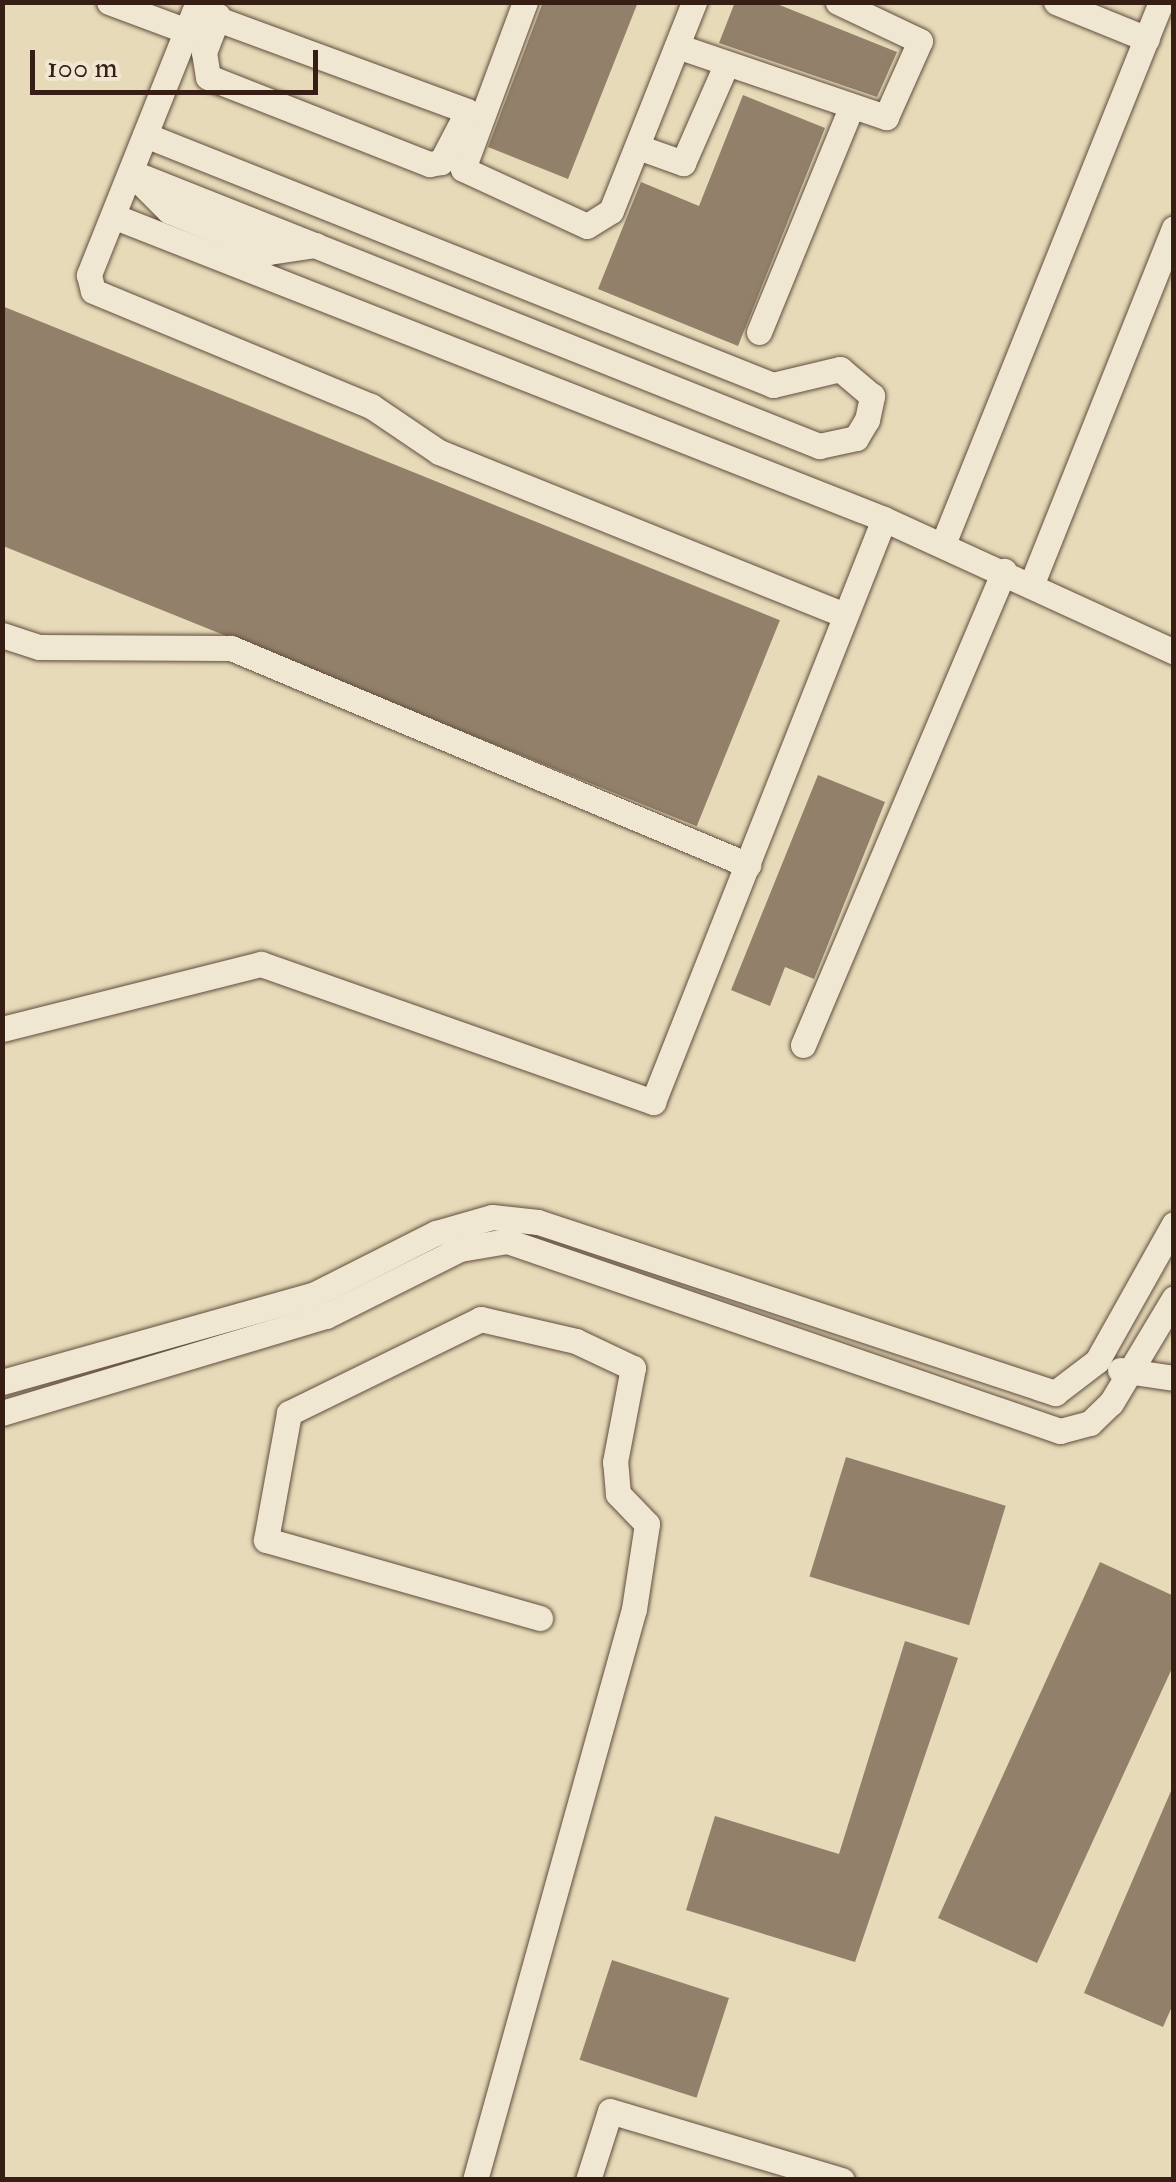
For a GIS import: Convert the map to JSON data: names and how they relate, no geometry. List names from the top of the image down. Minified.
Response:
{"scale_bar":"100 m"}
